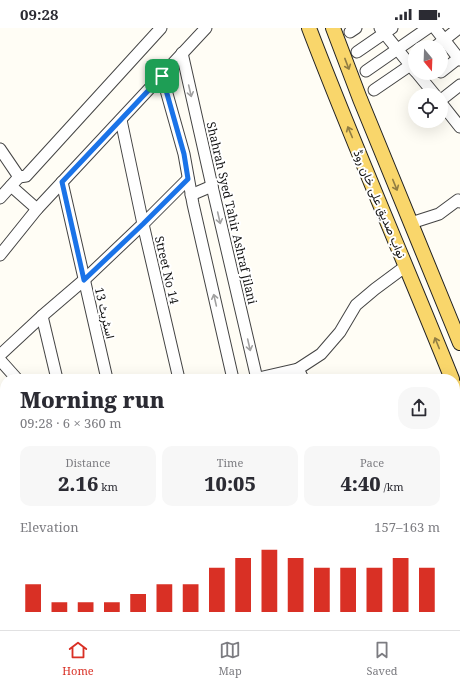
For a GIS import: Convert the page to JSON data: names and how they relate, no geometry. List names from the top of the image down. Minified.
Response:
{"streets":{"main road":["نواب صدیق علی خان روڈ"],"street":["Shahrah Syed Tahir Ashraf Jilani","Street No 14","اسٹریٹ 13"]},"north":"bottom","page":{"status":"09:28","heading":["Morning run","09:28 · 6 × 360 m"],"stats":[["Distance","2.16 km"],["Time","10:05"],["Pace","4:40 /km"]],"chart":["Elevation","157–163 m"],"tabs":["Home","Map","Saved"]}}
